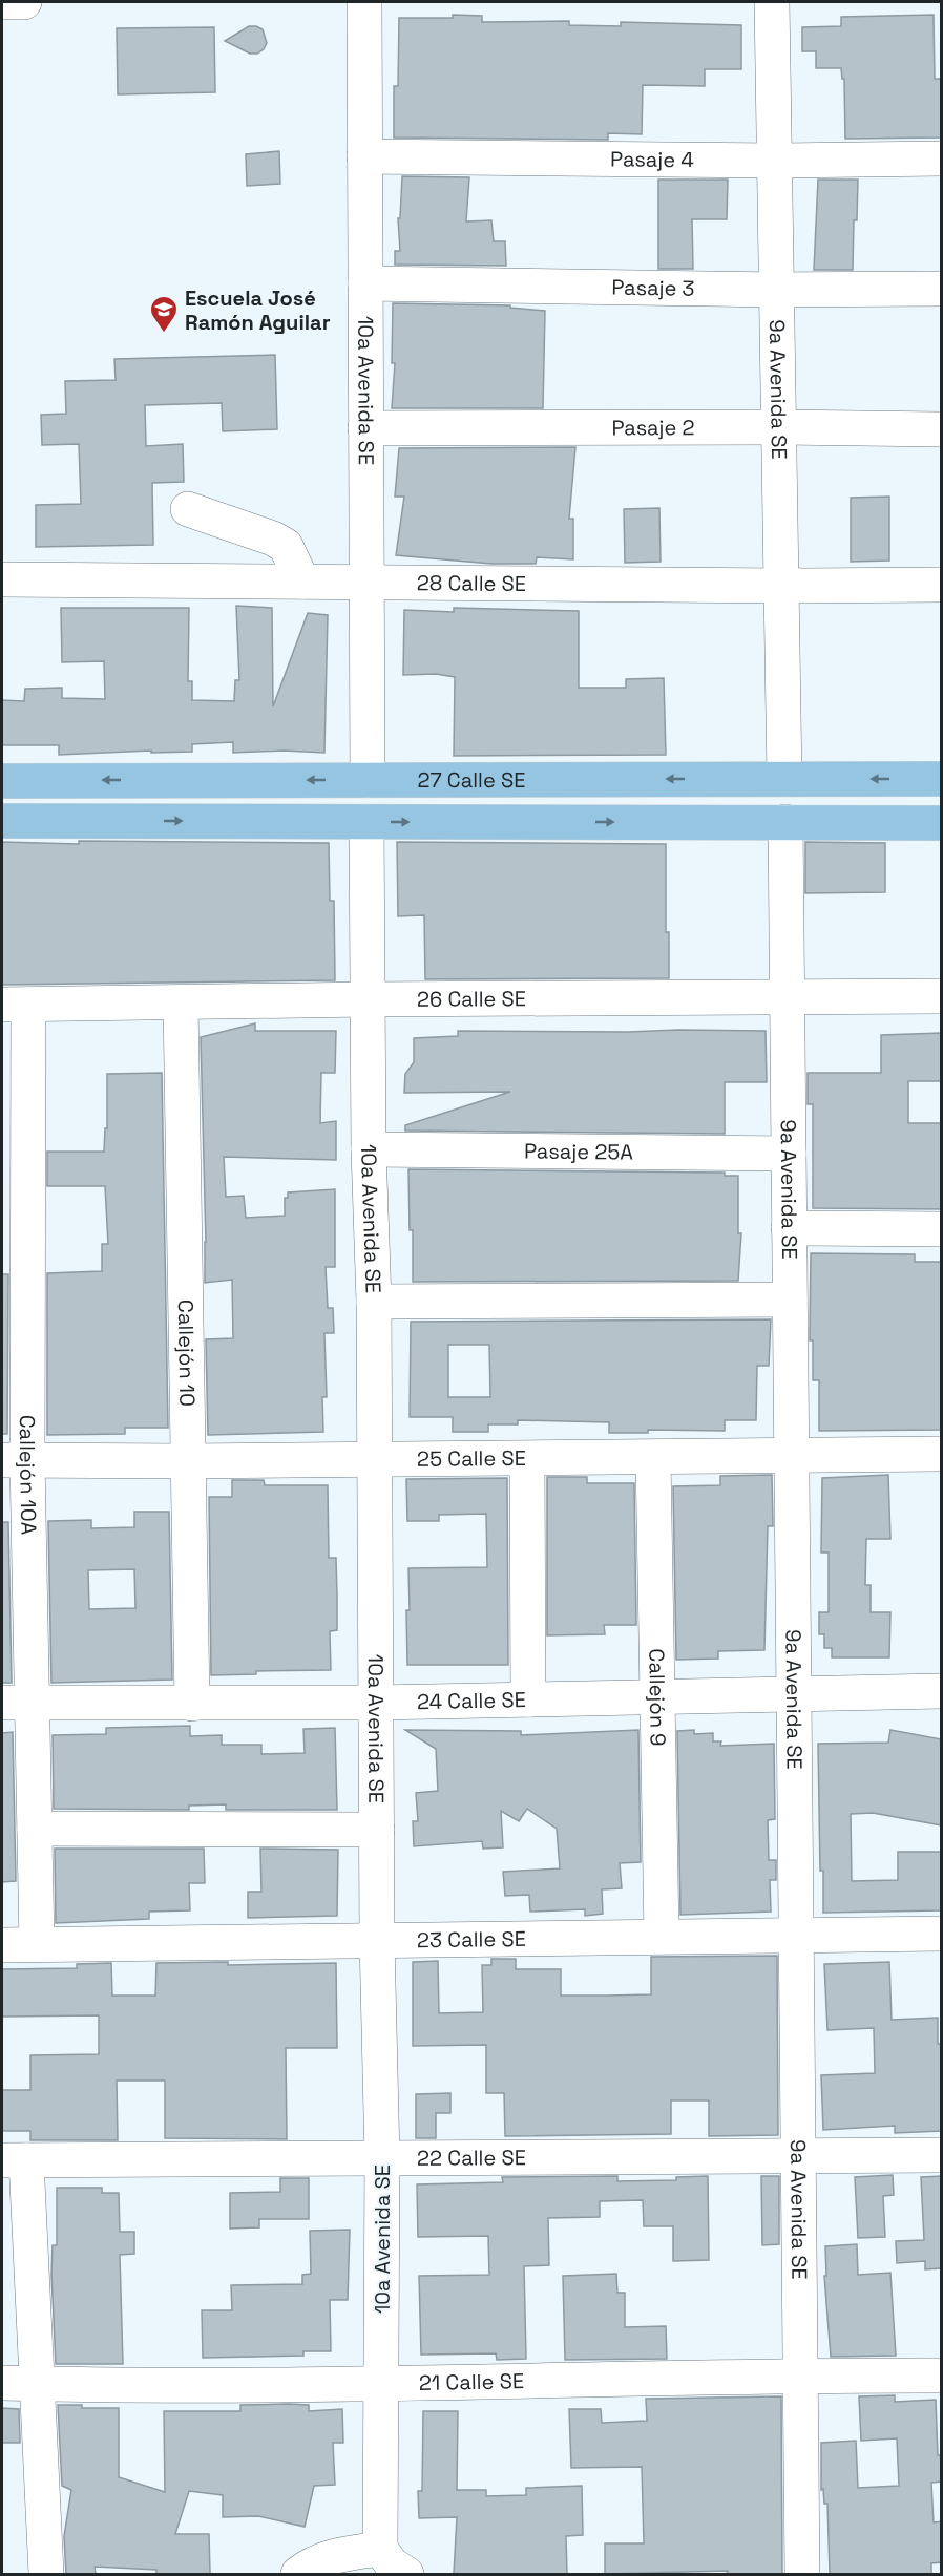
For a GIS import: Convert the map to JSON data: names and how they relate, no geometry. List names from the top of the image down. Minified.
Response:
{"streets":{"main road":["27 Calle SE"],"street":["Pasaje 4","Pasaje 3","10a Avenida SE","9a Avenida SE","Pasaje 2","28 Calle SE","26 Calle SE","Pasaje 25A","Callejón 10","25 Calle SE","Callejón 10A","Callejón 9","24 Calle SE","23 Calle SE","22 Calle SE","21 Calle SE"]},"crossings":[["Pasaje 4","10a Avenida SE"],["Pasaje 4","9a Avenida SE"],["Pasaje 3","10a Avenida SE"],["Pasaje 3","9a Avenida SE"],["10a Avenida SE","Pasaje 2"],["10a Avenida SE","28 Calle SE"],["10a Avenida SE","27 Calle SE"],["10a Avenida SE","26 Calle SE"],["10a Avenida SE","Pasaje 25A"],["10a Avenida SE","25 Calle SE"],["10a Avenida SE","24 Calle SE"],["10a Avenida SE","23 Calle SE"],["10a Avenida SE","22 Calle SE"],["10a Avenida SE","21 Calle SE"],["9a Avenida SE","Pasaje 2"],["9a Avenida SE","28 Calle SE"],["9a Avenida SE","27 Calle SE"],["9a Avenida SE","26 Calle SE"],["9a Avenida SE","Pasaje 25A"],["9a Avenida SE","25 Calle SE"],["9a Avenida SE","24 Calle SE"],["9a Avenida SE","23 Calle SE"],["9a Avenida SE","22 Calle SE"],["9a Avenida SE","21 Calle SE"],["26 Calle SE","Callejón 10"],["26 Calle SE","Callejón 10A"],["Callejón 10","25 Calle SE"],["Callejón 10","24 Calle SE"],["25 Calle SE","Callejón 10A"],["25 Calle SE","Callejón 9"],["Callejón 10A","24 Calle SE"],["Callejón 10A","23 Calle SE"],["Callejón 9","24 Calle SE"],["Callejón 9","23 Calle SE"]],"places":{"school or university":["Escuela José Ramón Aguilar"]}}
